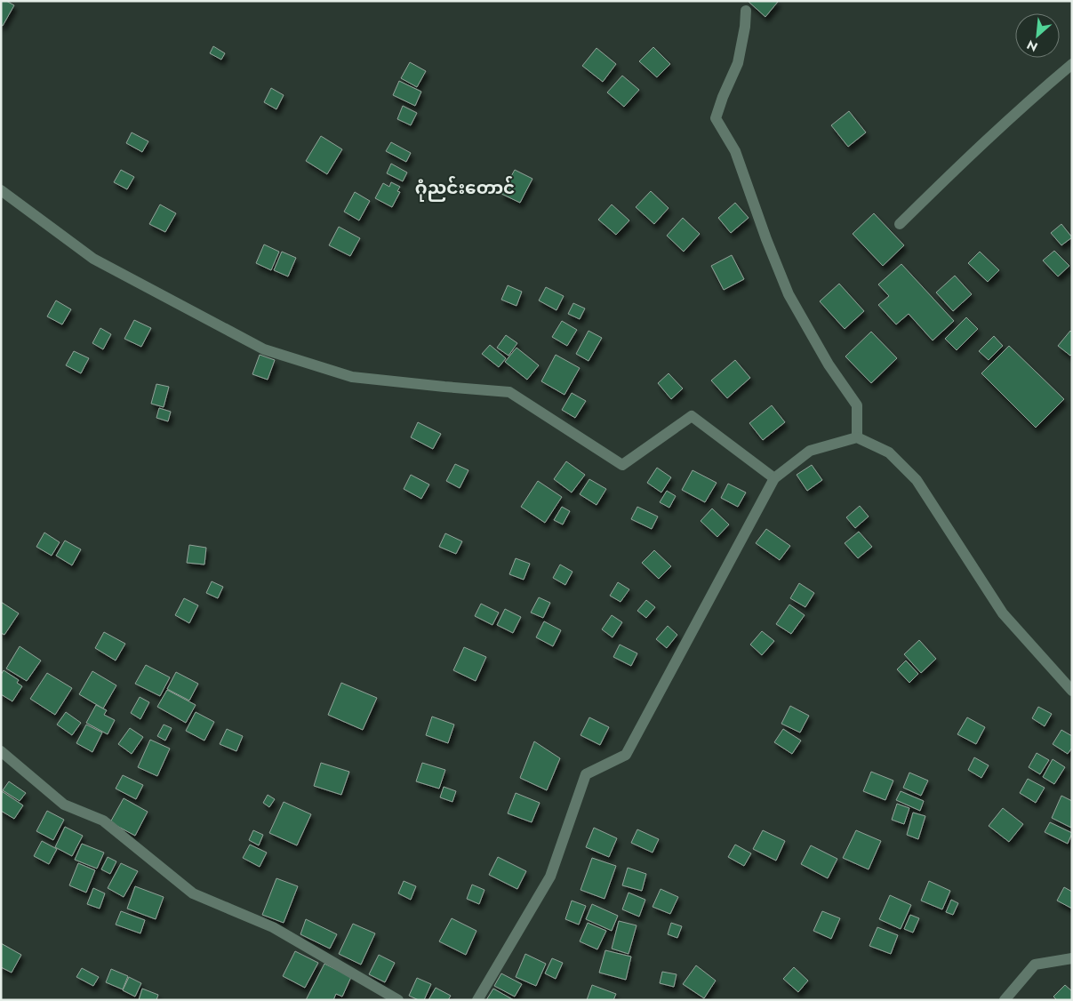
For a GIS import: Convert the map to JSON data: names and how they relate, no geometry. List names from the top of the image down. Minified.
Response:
{"districts":["ဂုံညင်းတောင်"],"north":"bottom left"}
